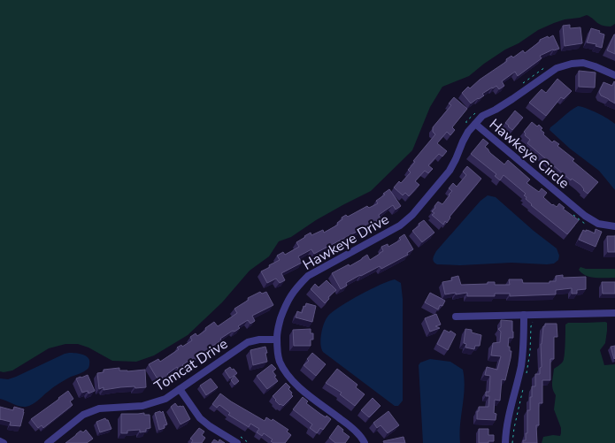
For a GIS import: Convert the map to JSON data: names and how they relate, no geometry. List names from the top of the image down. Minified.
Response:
{"streets":{"street":["Hawkeye Circle","Hawkeye Drive","Tomcat Drive"]},"crossings":[["Hawkeye Circle","Hawkeye Drive"],["Hawkeye Drive","Tomcat Drive"]]}
